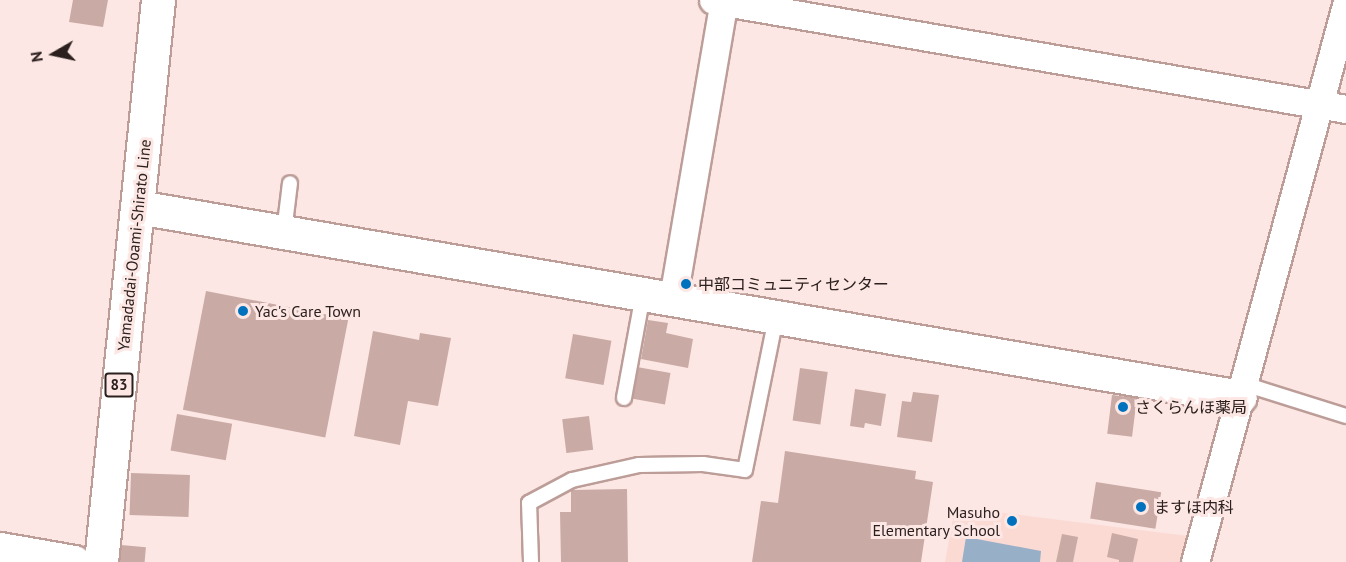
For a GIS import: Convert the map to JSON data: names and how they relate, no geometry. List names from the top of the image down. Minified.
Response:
{"streets":{"street":["Yamadadai-Ooami-Shirato Line","83"]},"places":["中部コミュニティセンター","Yac's Care Town","さくらんほ薬局","ますほ内科","Masuho Elementary School"],"north":"left"}
